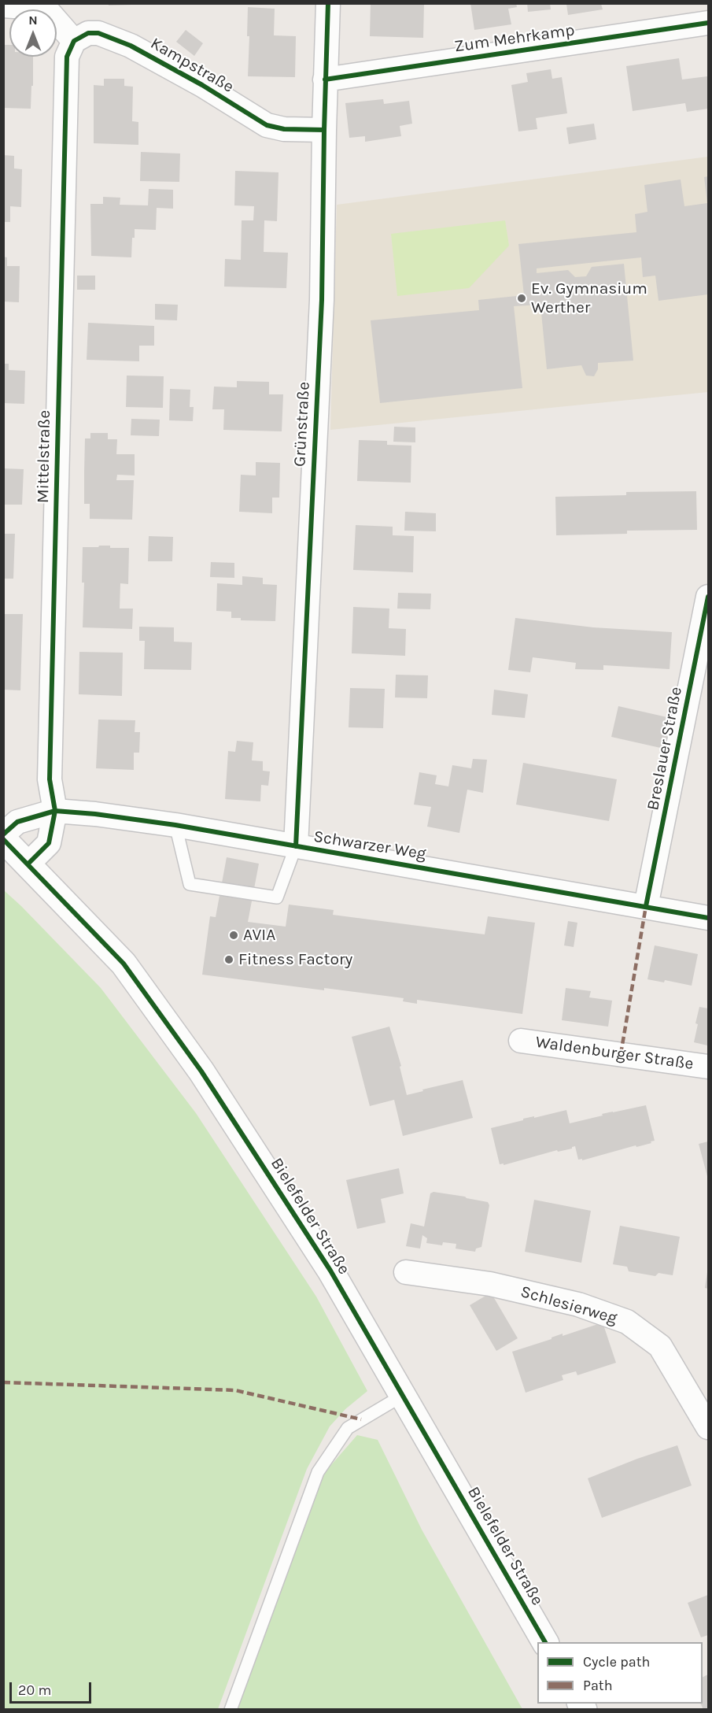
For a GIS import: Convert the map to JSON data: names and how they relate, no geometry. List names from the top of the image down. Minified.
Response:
{"streets":{"main road":["Bielefelder Straße"],"street":["Zum Mehrkamp","Kampstraße","Grünstraße","Mittelstraße","Breslauer Straße","Schwarzer Weg","Waldenburger Straße","Schlesierweg"]},"crossings":[["Zum Mehrkamp","Grünstraße"],["Kampstraße","Grünstraße"],["Kampstraße","Mittelstraße"],["Grünstraße","Schwarzer Weg"],["Mittelstraße","Schwarzer Weg"],["Mittelstraße","Bielefelder Straße"],["Breslauer Straße","Schwarzer Weg"]],"places":["Ev. Gymnasium Werther","AVIA","Fitness Factory"],"legend":["Cycle path","Path"],"scale_bar":"20 m","north":"top"}
